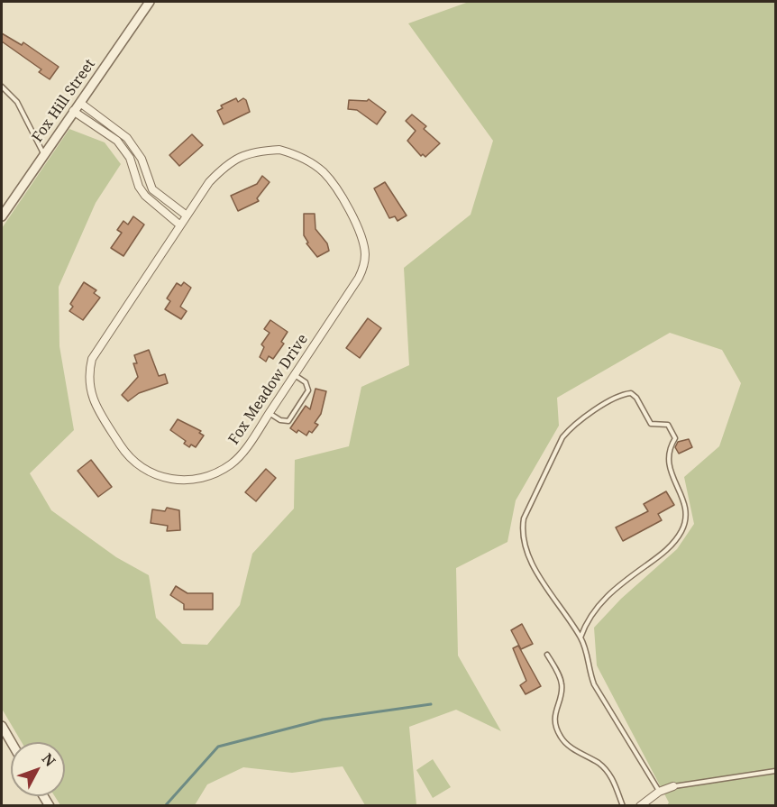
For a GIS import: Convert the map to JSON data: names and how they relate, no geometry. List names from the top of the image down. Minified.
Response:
{"streets":{"street":["Fox Hill Street","Fox Meadow Drive"]},"north":"top right"}
